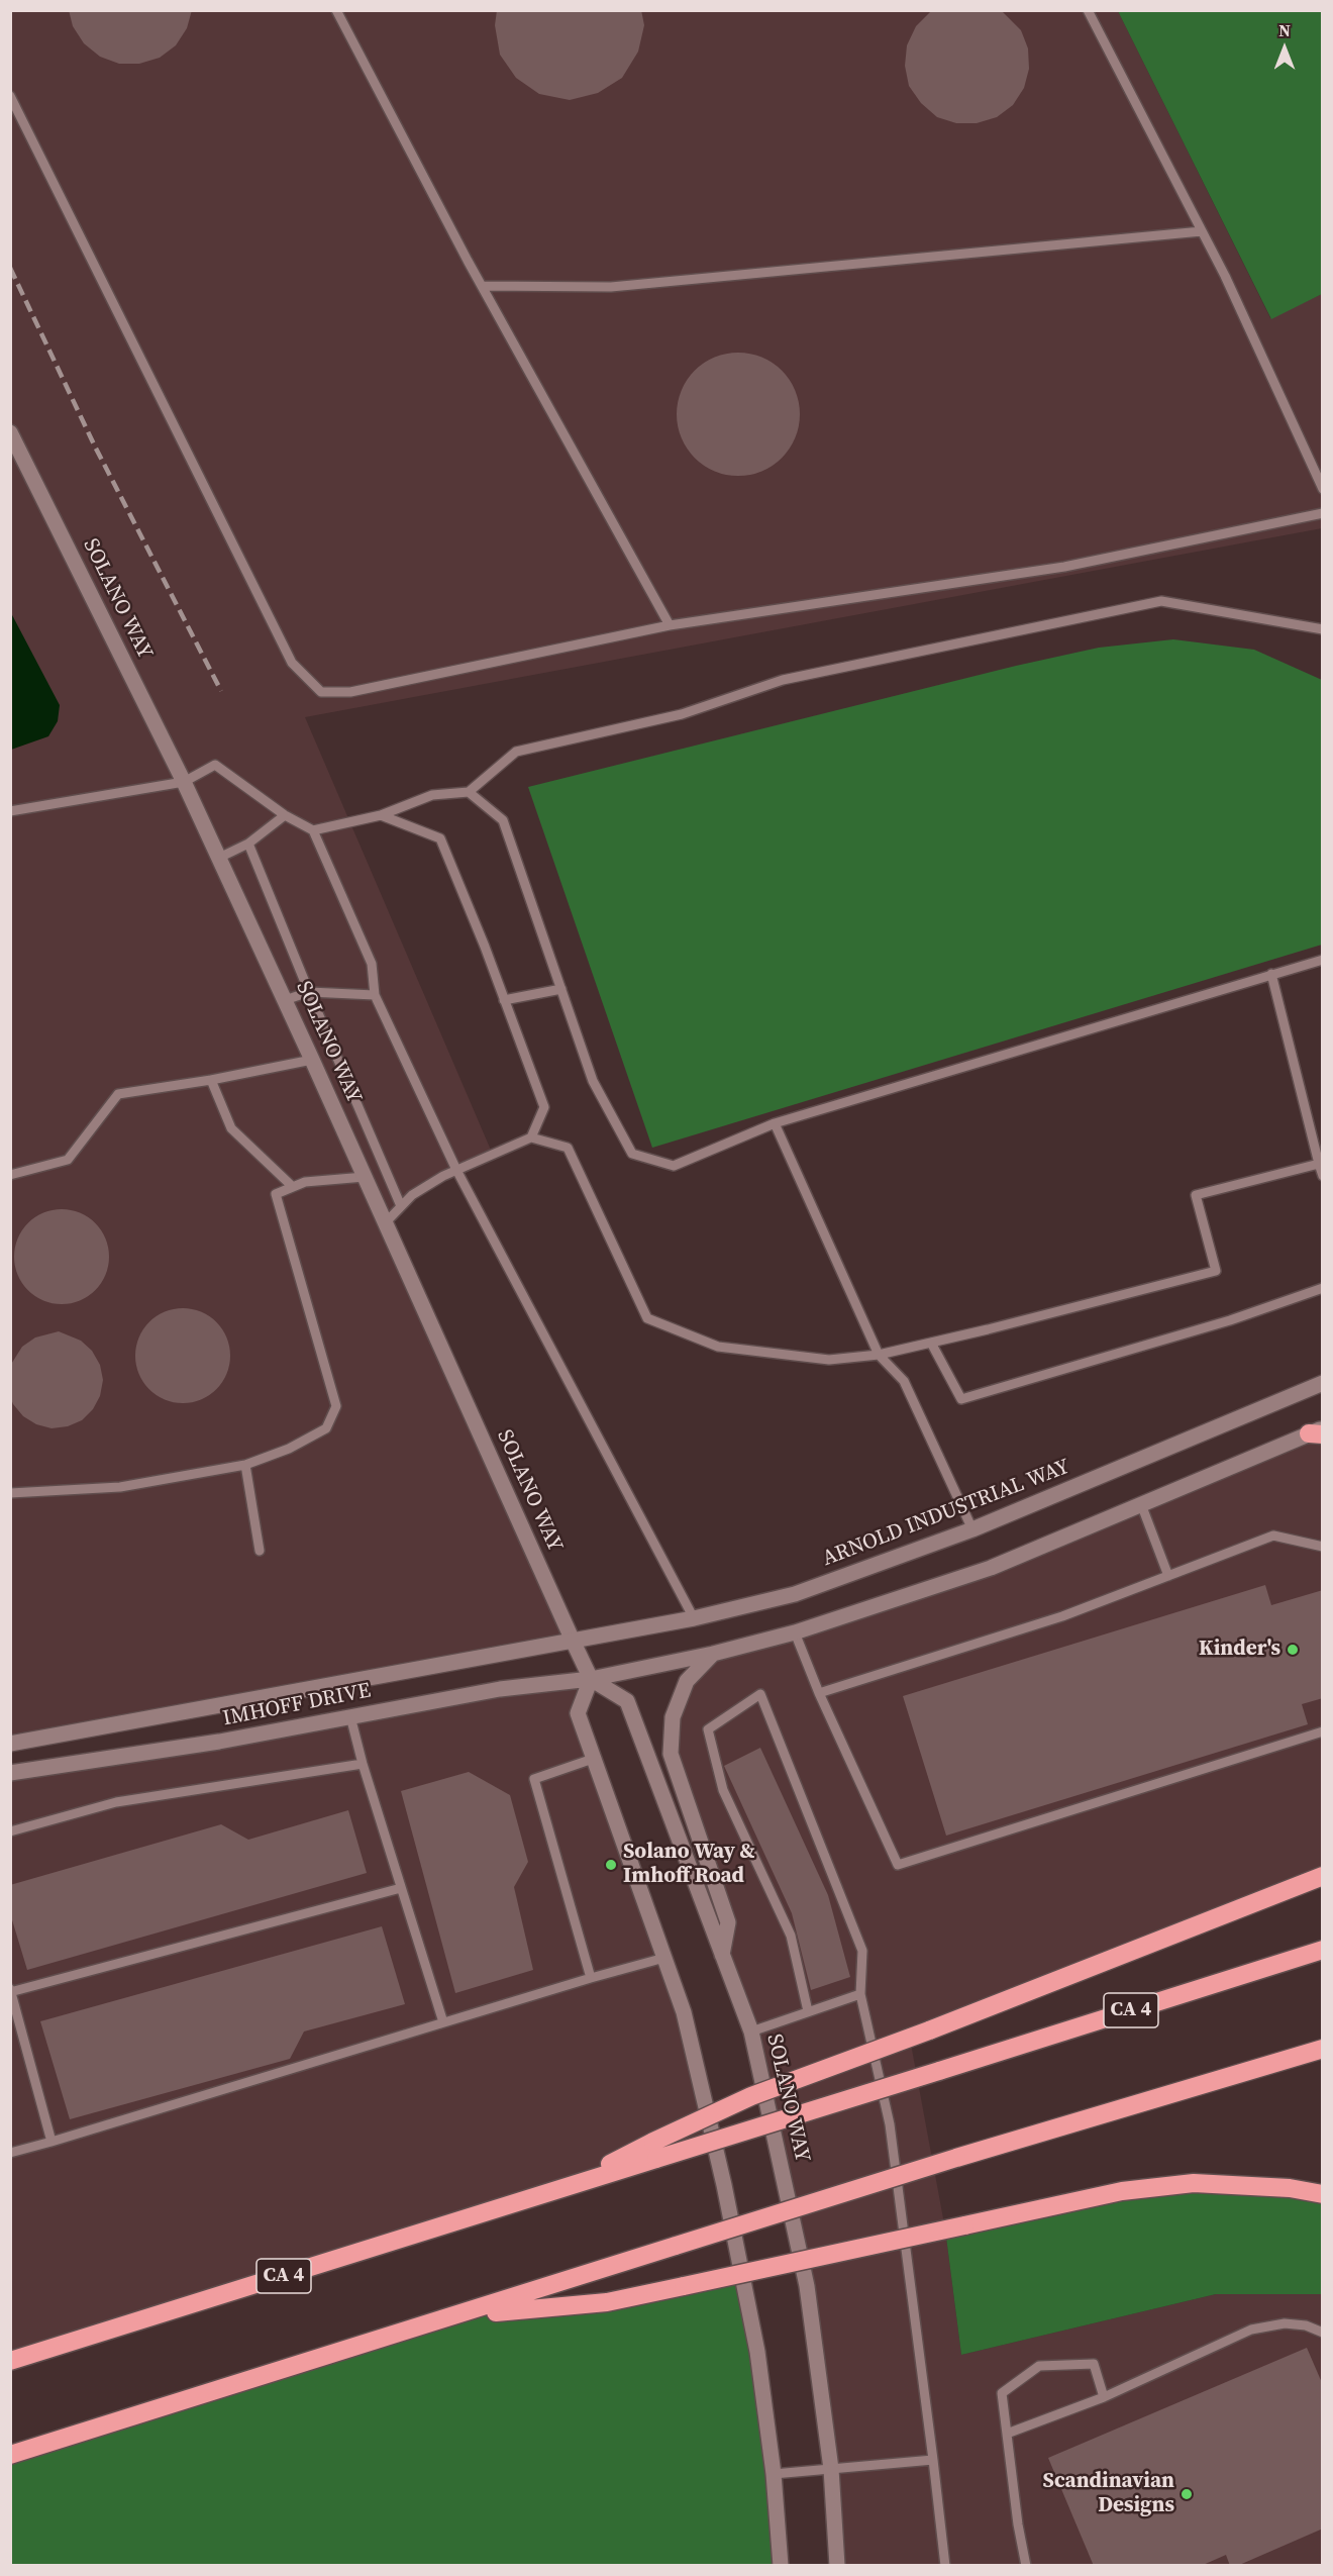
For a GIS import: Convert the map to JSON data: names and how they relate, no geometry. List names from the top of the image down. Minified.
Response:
{"streets":{"highway":["CA 4"],"street":["SOLANO WAY","ARNOLD INDUSTRIAL WAY","IMHOFF DRIVE"]},"crossings":[["SOLANO WAY","ARNOLD INDUSTRIAL WAY"],["SOLANO WAY","IMHOFF DRIVE"],["ARNOLD INDUSTRIAL WAY","IMHOFF DRIVE"]],"places":["Kinder's","Solano Way & Imhoff Road","Scandinavian Designs"],"north":"top"}
